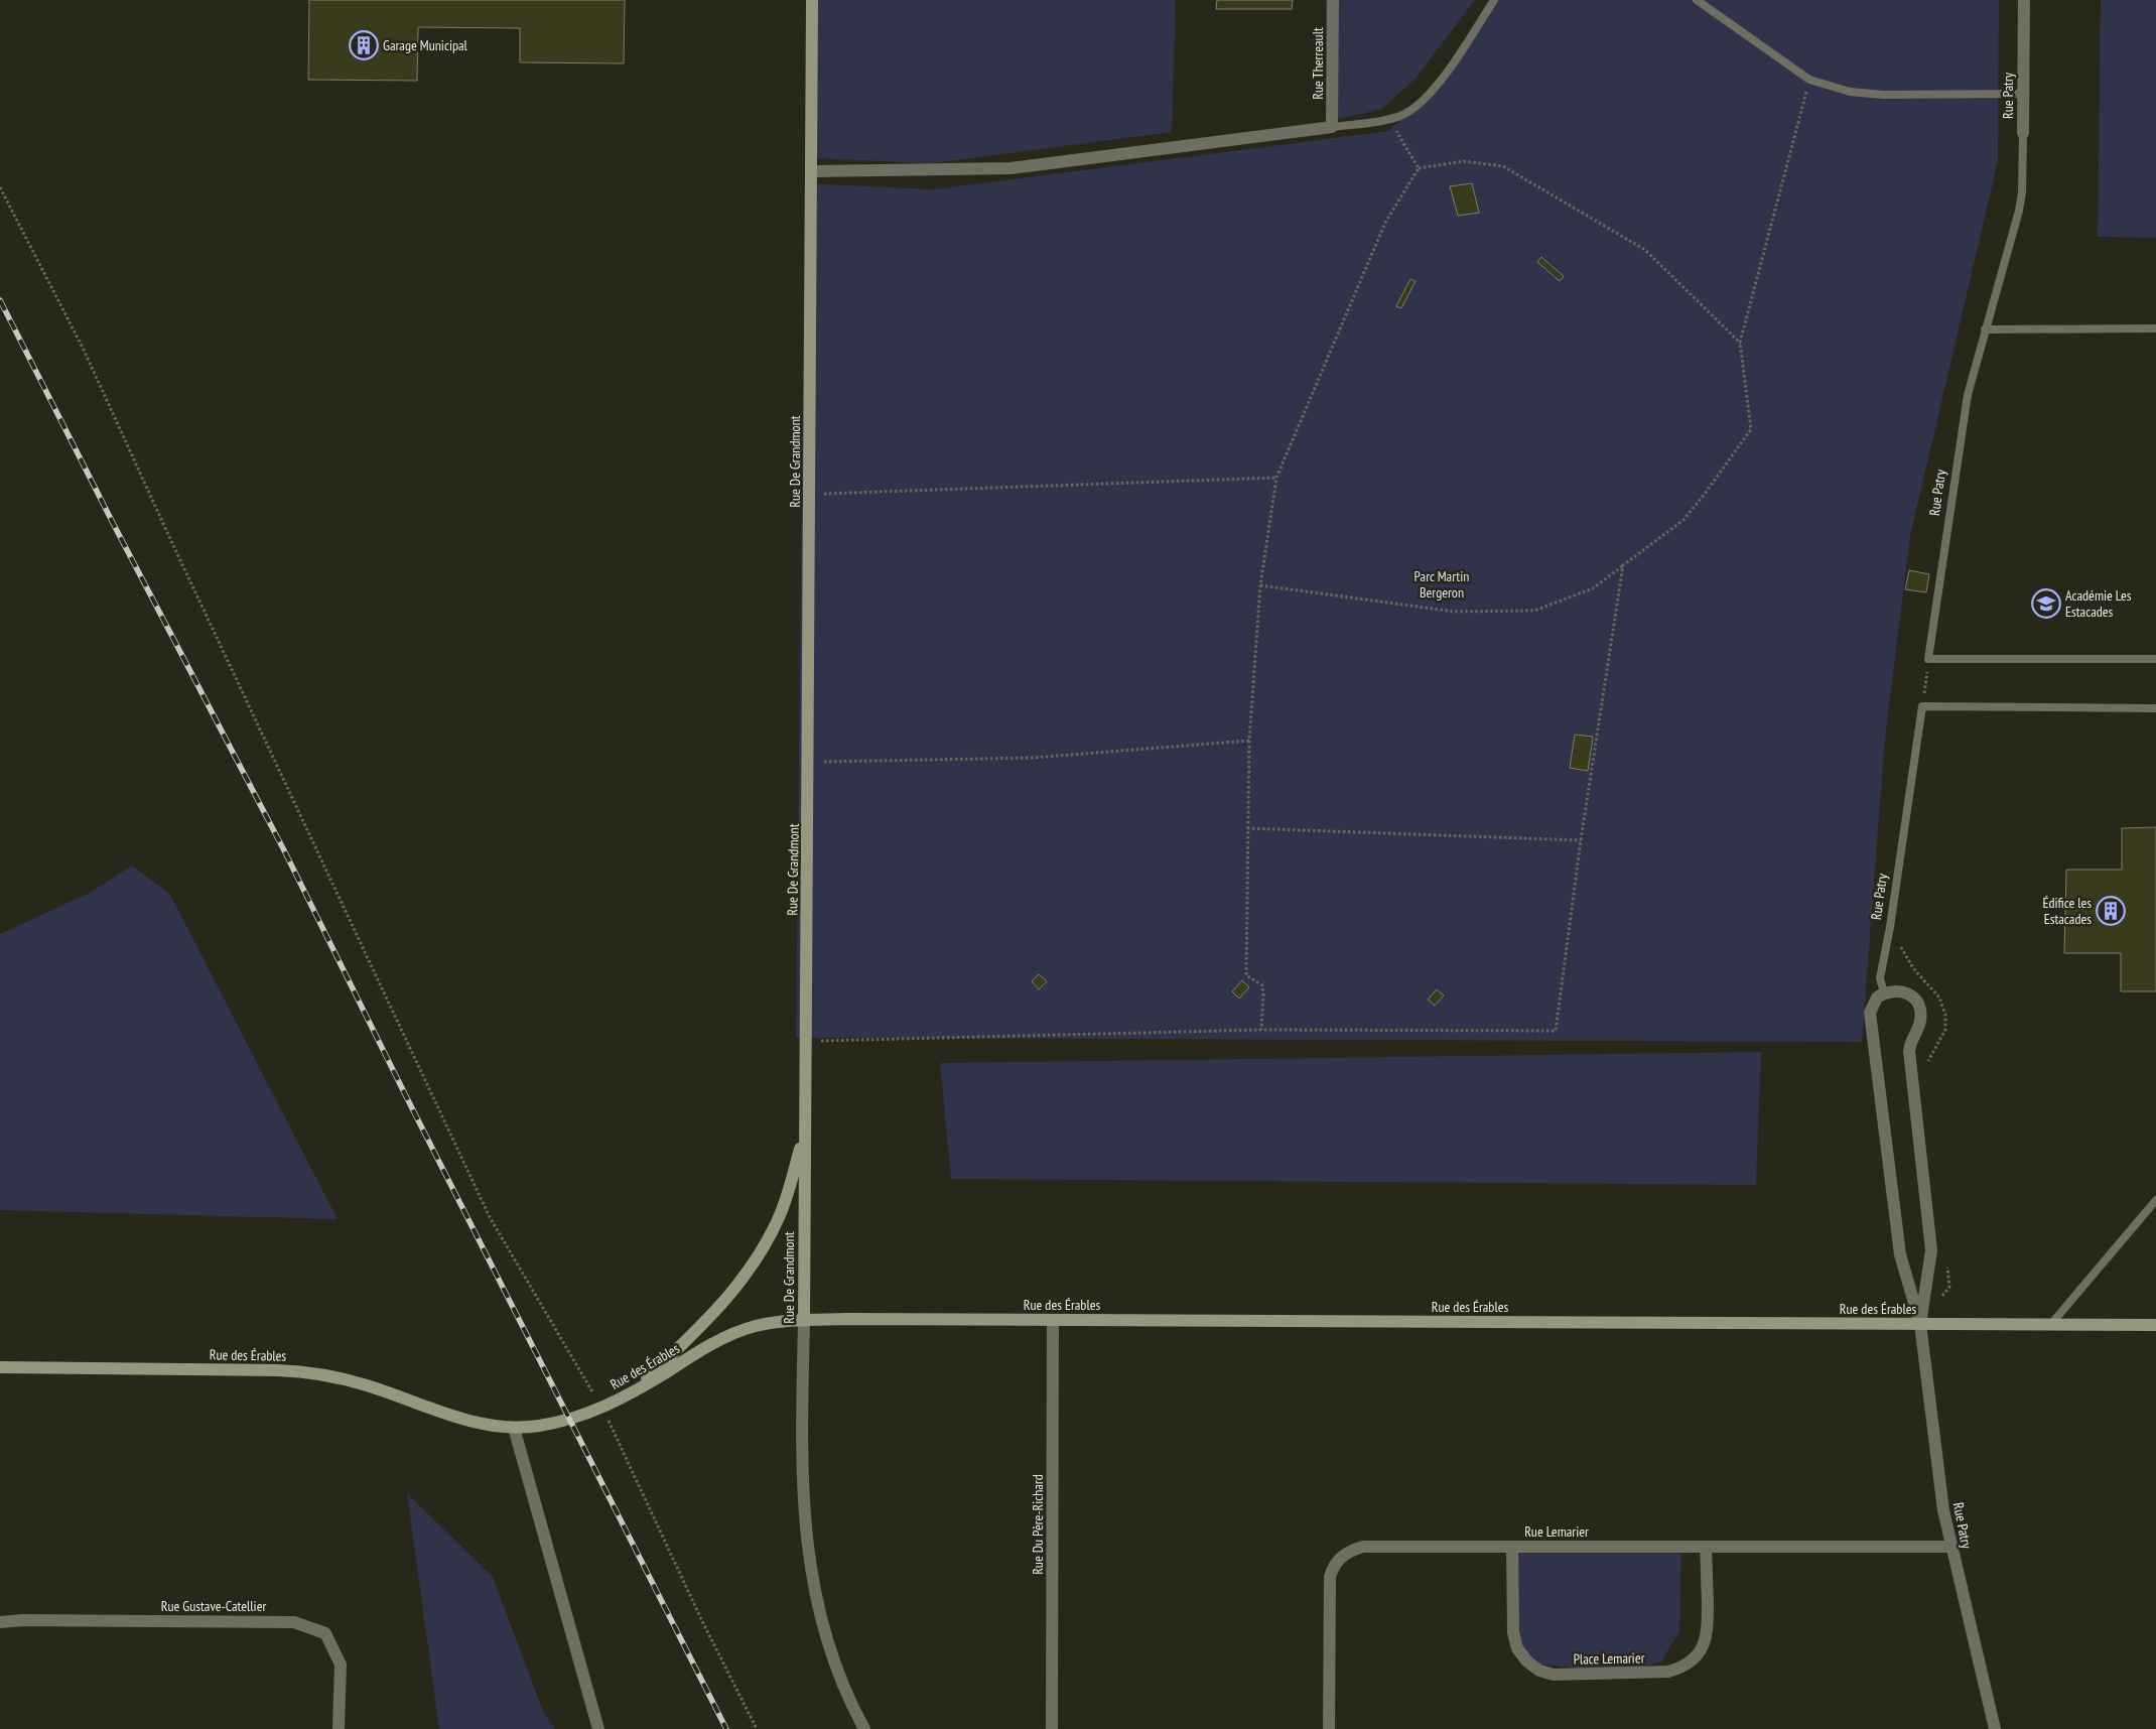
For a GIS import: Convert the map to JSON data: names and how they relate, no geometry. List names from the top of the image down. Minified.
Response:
{"streets":{"street":["Rue Therreault","Rue Patry","Rue De Grandmont","Rue des Érables","Rue Du Père-Richard","Rue Lemarier","Rue Gustave-Catellier","Place Lemarier"]},"crossings":[["Rue Patry","Rue des Érables"],["Rue Patry","Rue Lemarier"],["Rue De Grandmont","Rue des Érables"],["Rue des Érables","Rue Du Père-Richard"],["Rue Lemarier","Place Lemarier"]],"parks":["Parc Martin Bergeron"],"places":{"building":["Garage Municipal","Édifice les Estacades"],"school or university":["Académie Les Estacades"]}}
